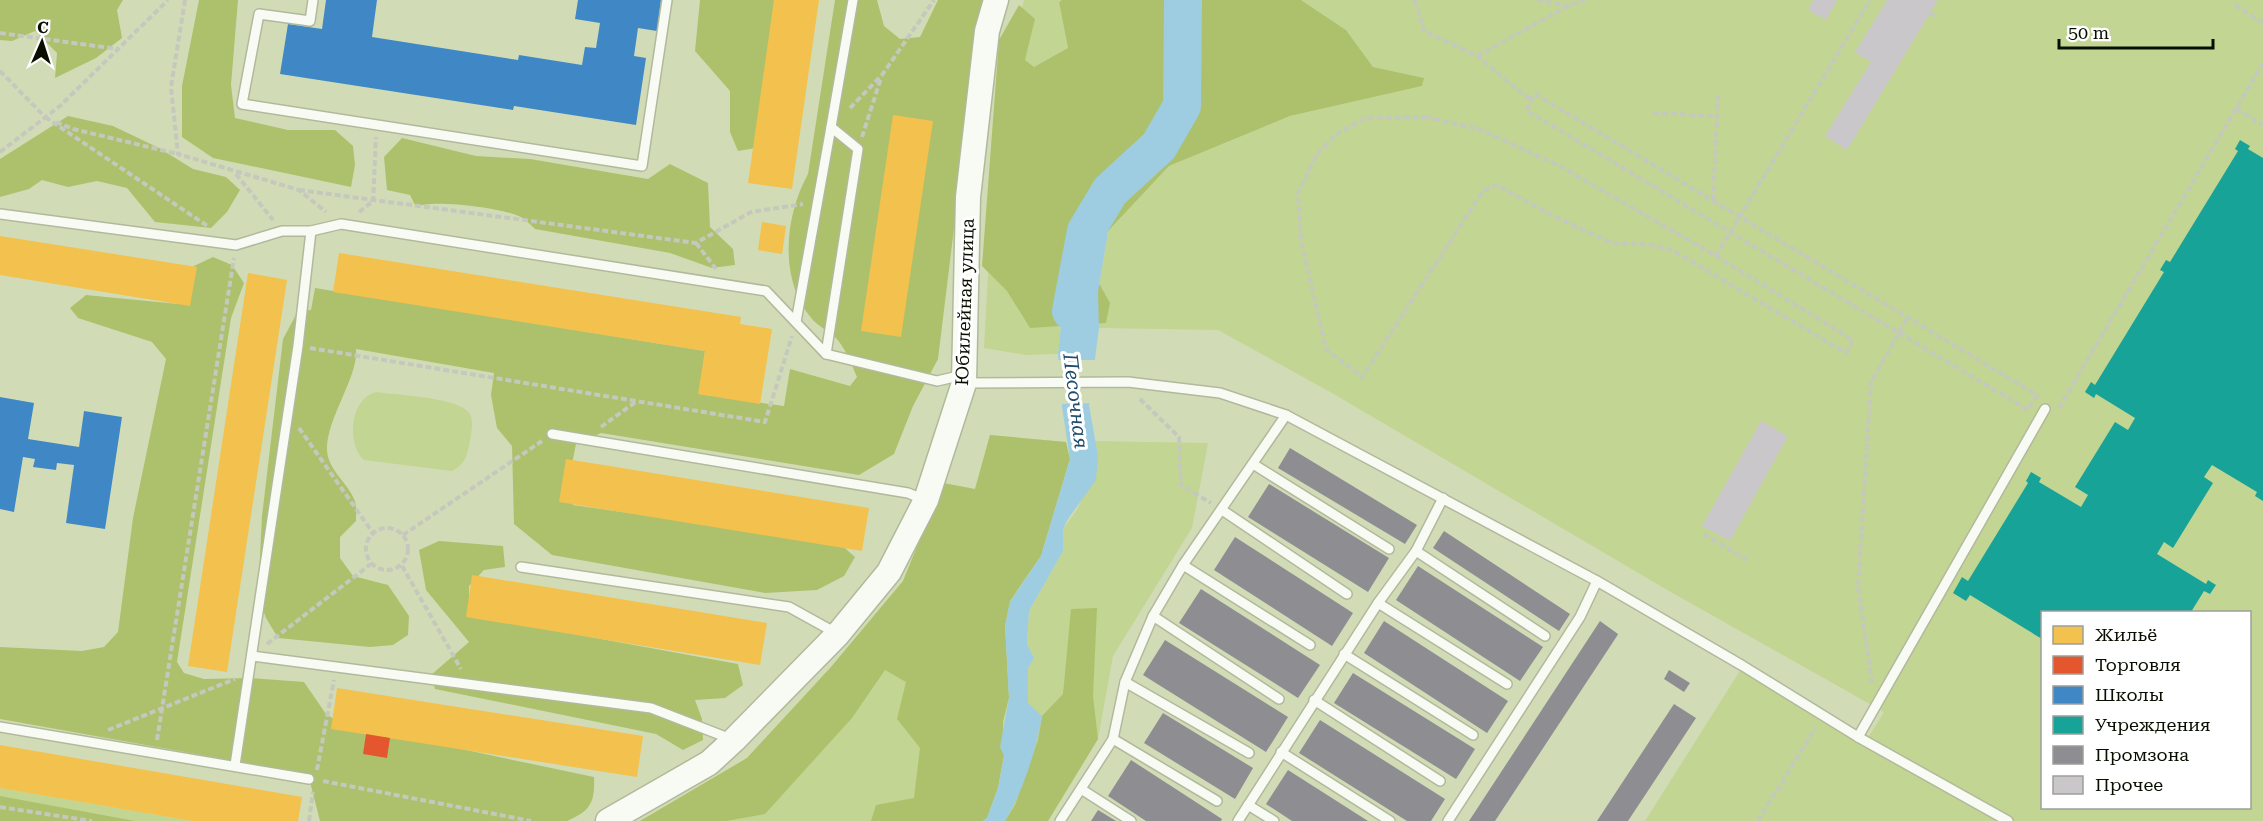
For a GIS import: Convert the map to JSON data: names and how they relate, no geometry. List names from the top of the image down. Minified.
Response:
{"streets":{"street":["Юбилейная улица"]},"water":["Песочная"],"legend":["Жильё","Торговля","Школы","Учреждения","Промзона","Прочее"],"scale_bar":"50 m","north":"top"}
